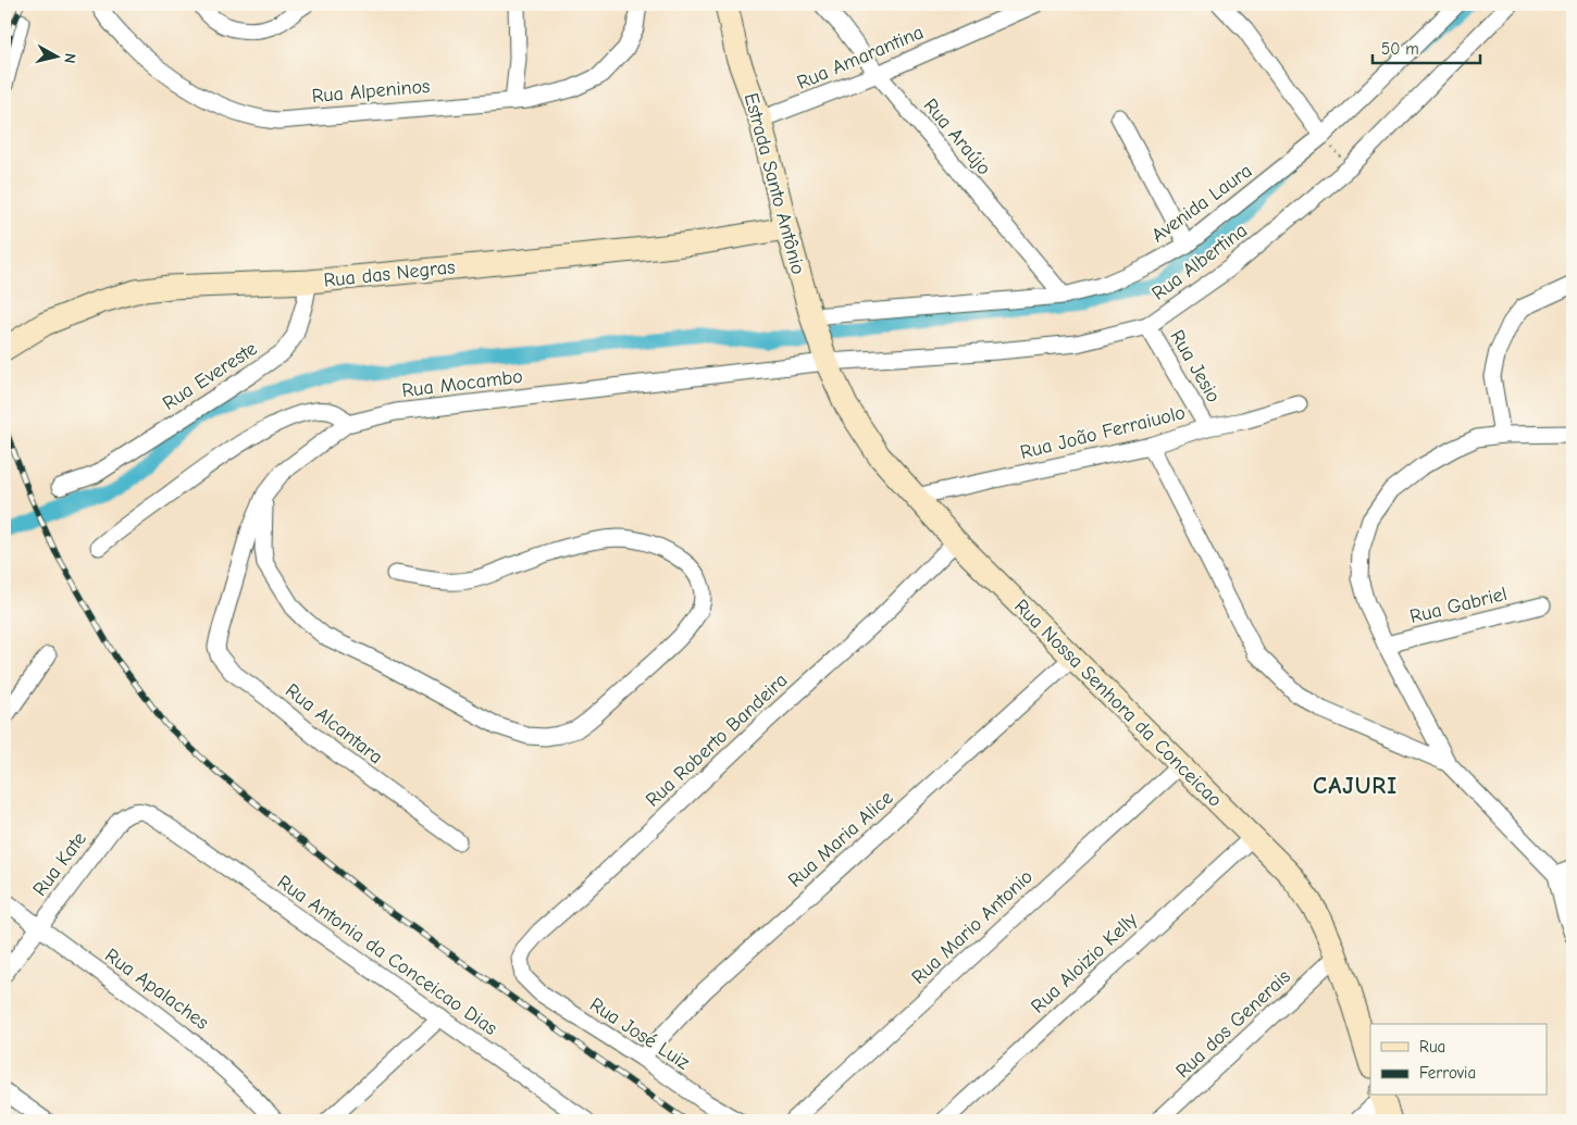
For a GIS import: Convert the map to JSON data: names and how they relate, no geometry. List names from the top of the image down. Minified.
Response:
{"streets":{"street":["Rua Amarantina","Rua Alpeninos","Rua Araújo","Estrada Santo Antônio","Avenida Laura","Rua Albertina","Rua das Negras","Rua Jesio","Rua Evereste","Rua Mocambo","Rua João Ferraiuolo","Rua Gabriel","Rua Nossa Senhora da Conceicao","Rua Alcantara","Rua Roberto Bandeira","Rua Maria Alice","Rua Kate","Rua Mario Antonio","Rua Antonia da Conceicao Dias","Rua Aloizio Kelly","Rua Apalaches","Rua dos Generais","Rua José Luiz"]},"crossings":[["Rua Amarantina","Rua Araújo"],["Rua Amarantina","Estrada Santo Antônio"],["Rua Araújo","Avenida Laura"],["Estrada Santo Antônio","Avenida Laura"],["Estrada Santo Antônio","Rua Albertina"],["Estrada Santo Antônio","Rua das Negras"],["Estrada Santo Antônio","Rua Mocambo"],["Estrada Santo Antônio","Rua Nossa Senhora da Conceicao"],["Rua Albertina","Rua Jesio"],["Rua Albertina","Rua Mocambo"],["Rua Albertina","Rua Nossa Senhora da Conceicao"],["Rua das Negras","Rua Evereste"],["Rua Jesio","Rua João Ferraiuolo"],["Rua Mocambo","Rua Nossa Senhora da Conceicao"],["Rua Mocambo","Rua Alcantara"],["Rua João Ferraiuolo","Rua Nossa Senhora da Conceicao"],["Rua Nossa Senhora da Conceicao","Rua Roberto Bandeira"],["Rua Nossa Senhora da Conceicao","Rua Maria Alice"],["Rua Nossa Senhora da Conceicao","Rua Mario Antonio"],["Rua Nossa Senhora da Conceicao","Rua Aloizio Kelly"],["Rua Nossa Senhora da Conceicao","Rua dos Generais"],["Rua Roberto Bandeira","Rua José Luiz"],["Rua Maria Alice","Rua José Luiz"],["Rua Kate","Rua Antonia da Conceicao Dias"],["Rua Kate","Rua Apalaches"]],"districts":["CAJURI"],"legend":["Rua","Ferrovia"],"scale_bar":"50 m","north":"right"}
